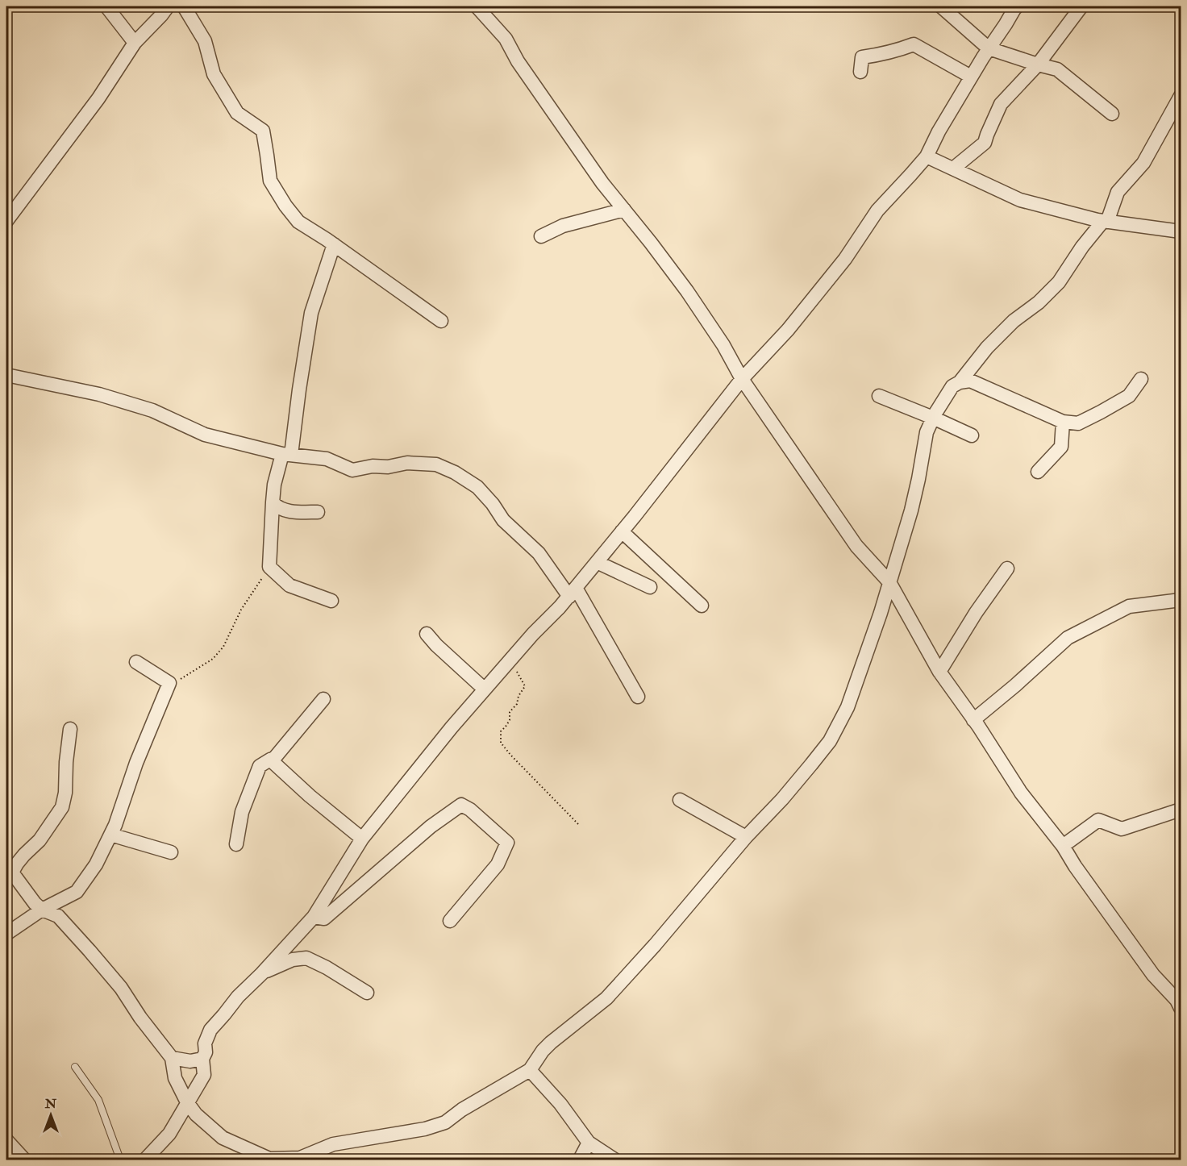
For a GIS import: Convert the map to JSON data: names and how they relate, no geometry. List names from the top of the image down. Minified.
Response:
{"north":"top"}
